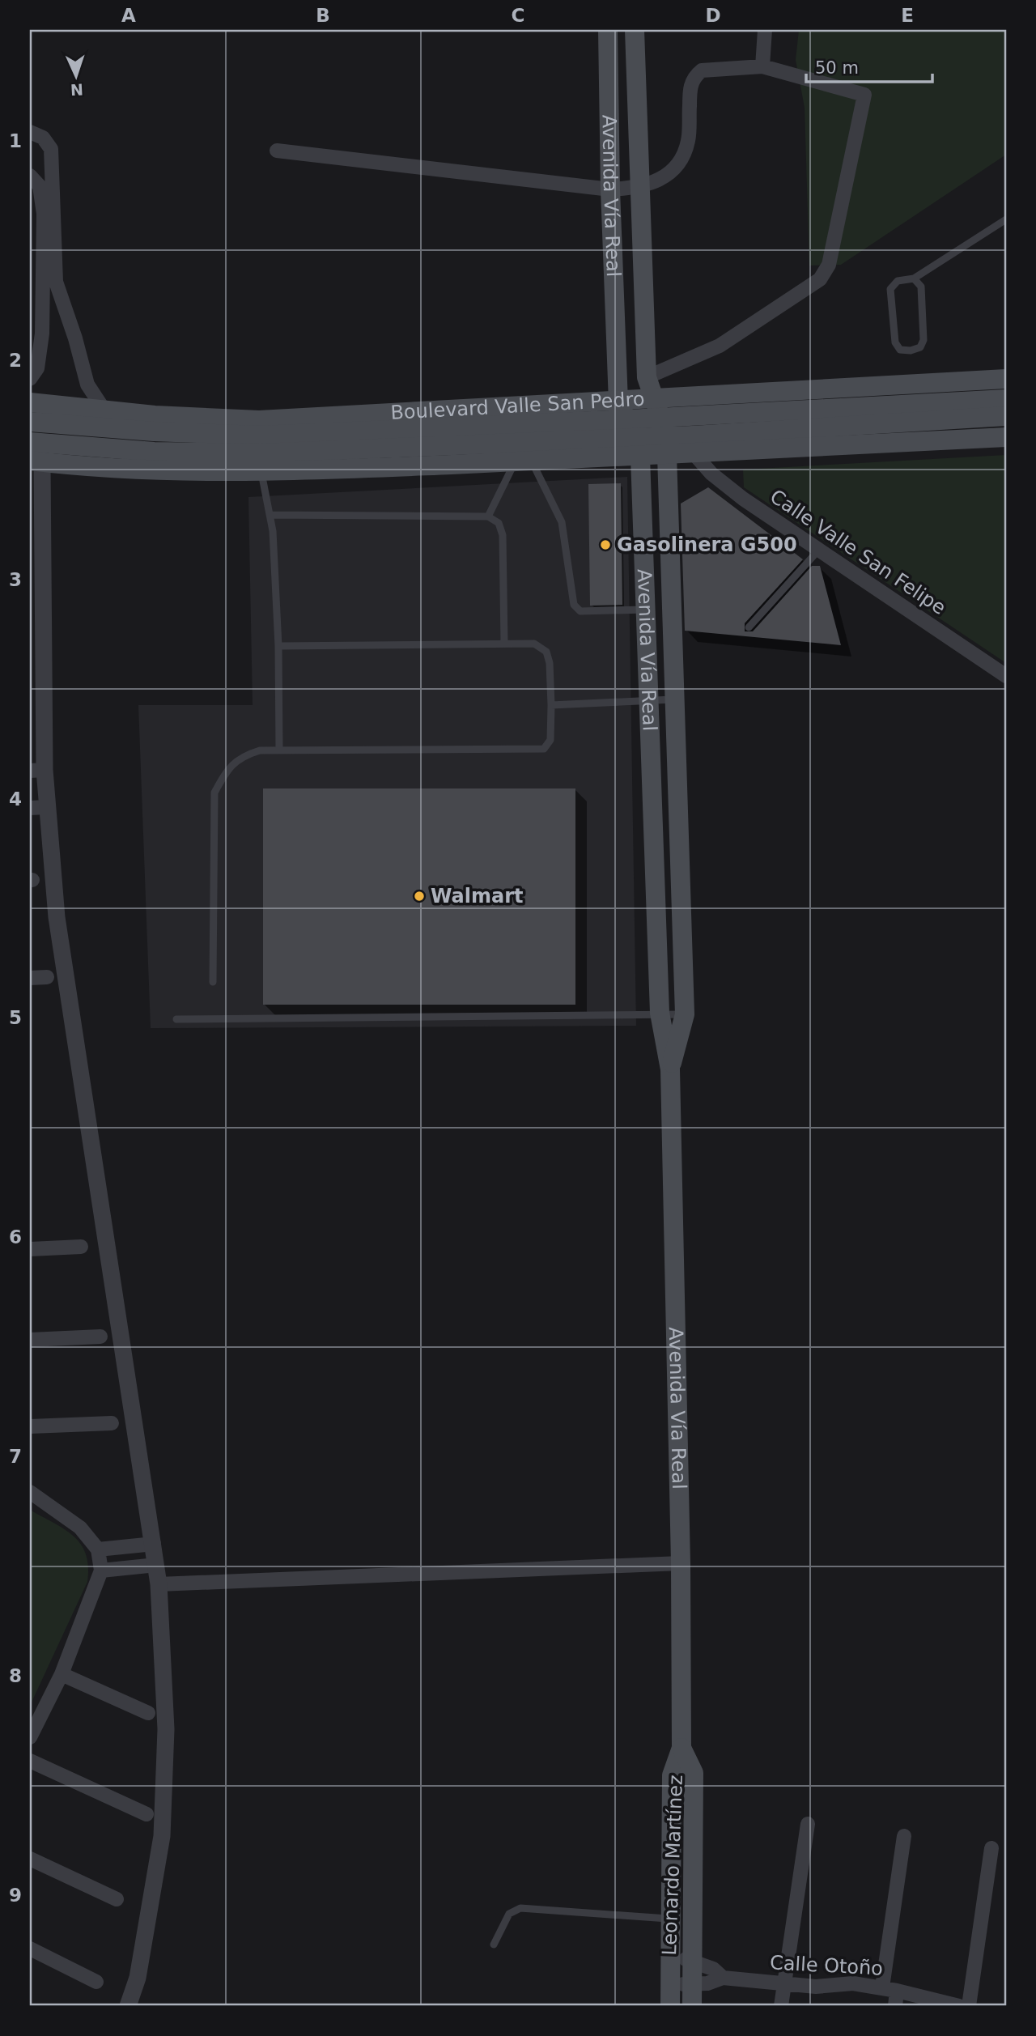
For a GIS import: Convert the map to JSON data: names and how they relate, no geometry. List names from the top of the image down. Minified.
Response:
{"streets":{"main road":["Avenida Vía Real","Boulevard Valle San Pedro","Leonardo Martínez"],"street":["Calle Valle San Felipe","Calle Otoño"]},"crossings":[["Avenida Vía Real","Boulevard Valle San Pedro"],["Avenida Vía Real","Leonardo Martínez"],["Boulevard Valle San Pedro","Calle Valle San Felipe"],["Leonardo Martínez","Calle Otoño"]],"places":["Gasolinera G500","Walmart"],"scale_bar":"50 m","north":"bottom","grid":{"columns":["A","B","C","D","E"],"rows":["1","2","3","4","5","6","7","8","9"]}}
